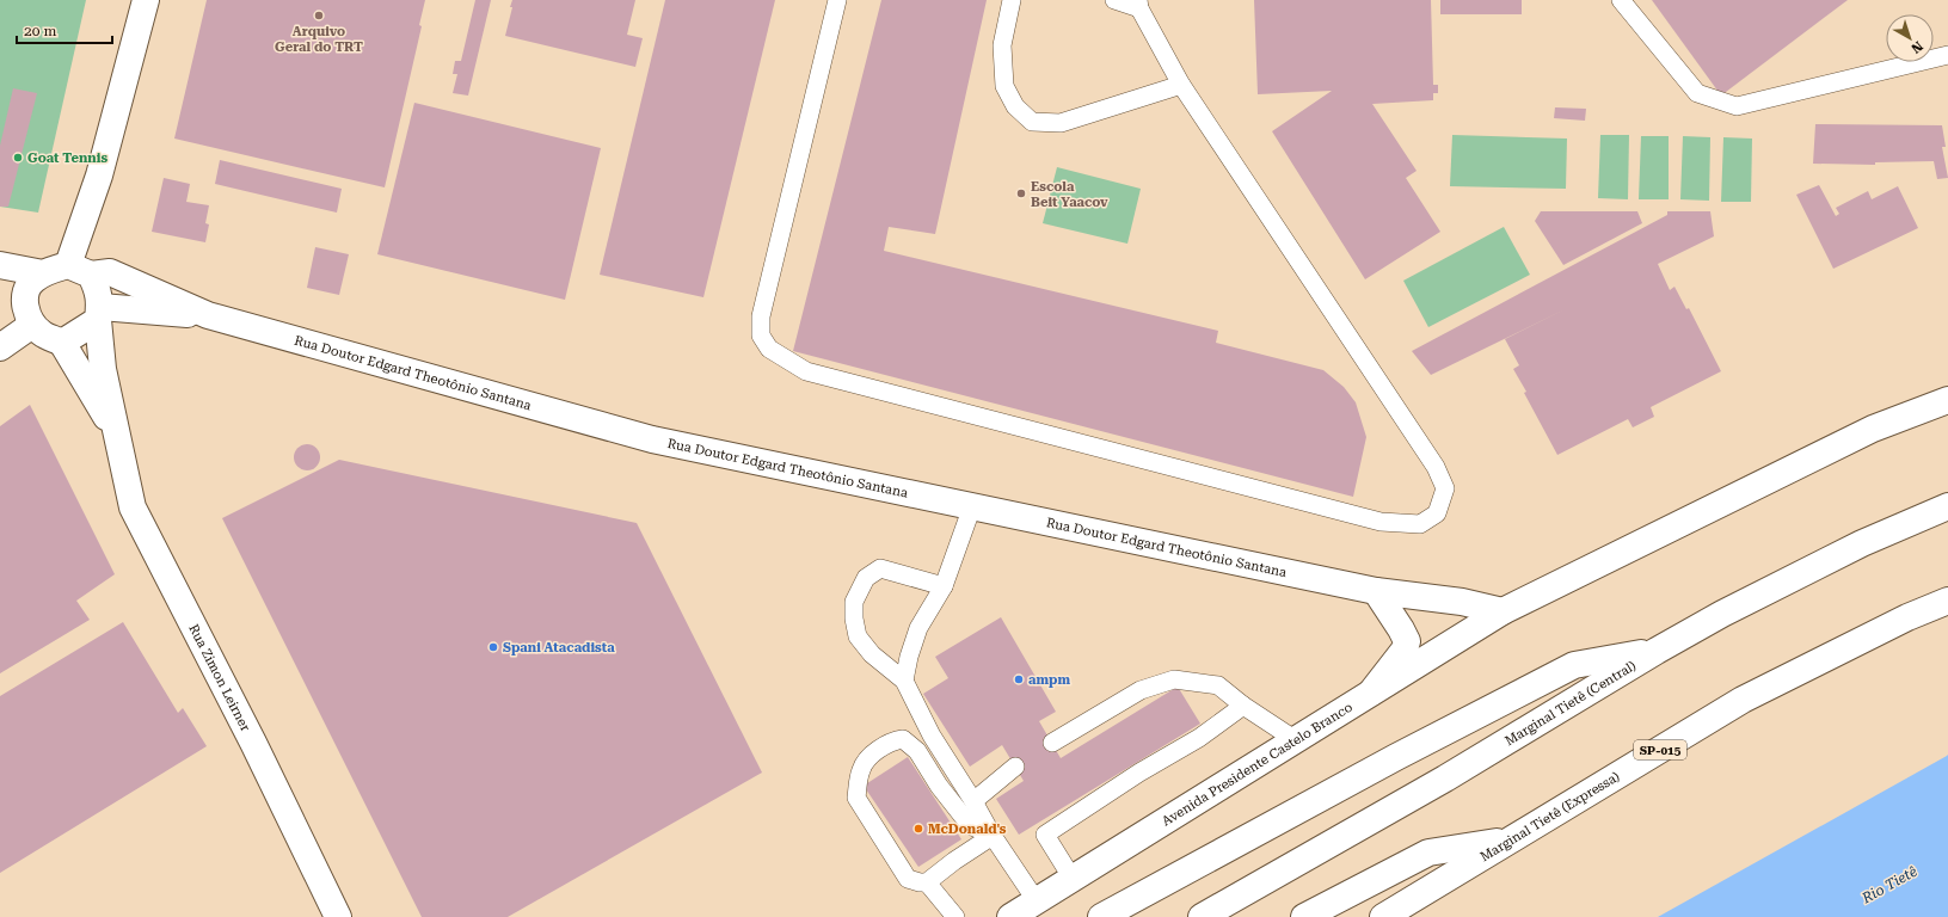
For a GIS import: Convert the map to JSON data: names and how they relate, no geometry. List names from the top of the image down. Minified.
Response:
{"streets":{"main road":["Rua Doutor Edgard Theotônio Santana","Rua Zimon Leirner","Marginal Tietê (Central)","SP-015","Avenida Presidente Castelo Branco","Marginal Tietê (Expressa)"]},"crossings":[["Rua Doutor Edgard Theotônio Santana","Rua Zimon Leirner"],["Rua Doutor Edgard Theotônio Santana","Avenida Presidente Castelo Branco"]],"water":["Rio Tietê"],"places":["Arquivo Geral do TRT","Goat Tennis","Escola Beit Yaacov","Spani Atacadista","ampm","McDonald's"],"scale_bar":"20 m","north":"bottom right"}
